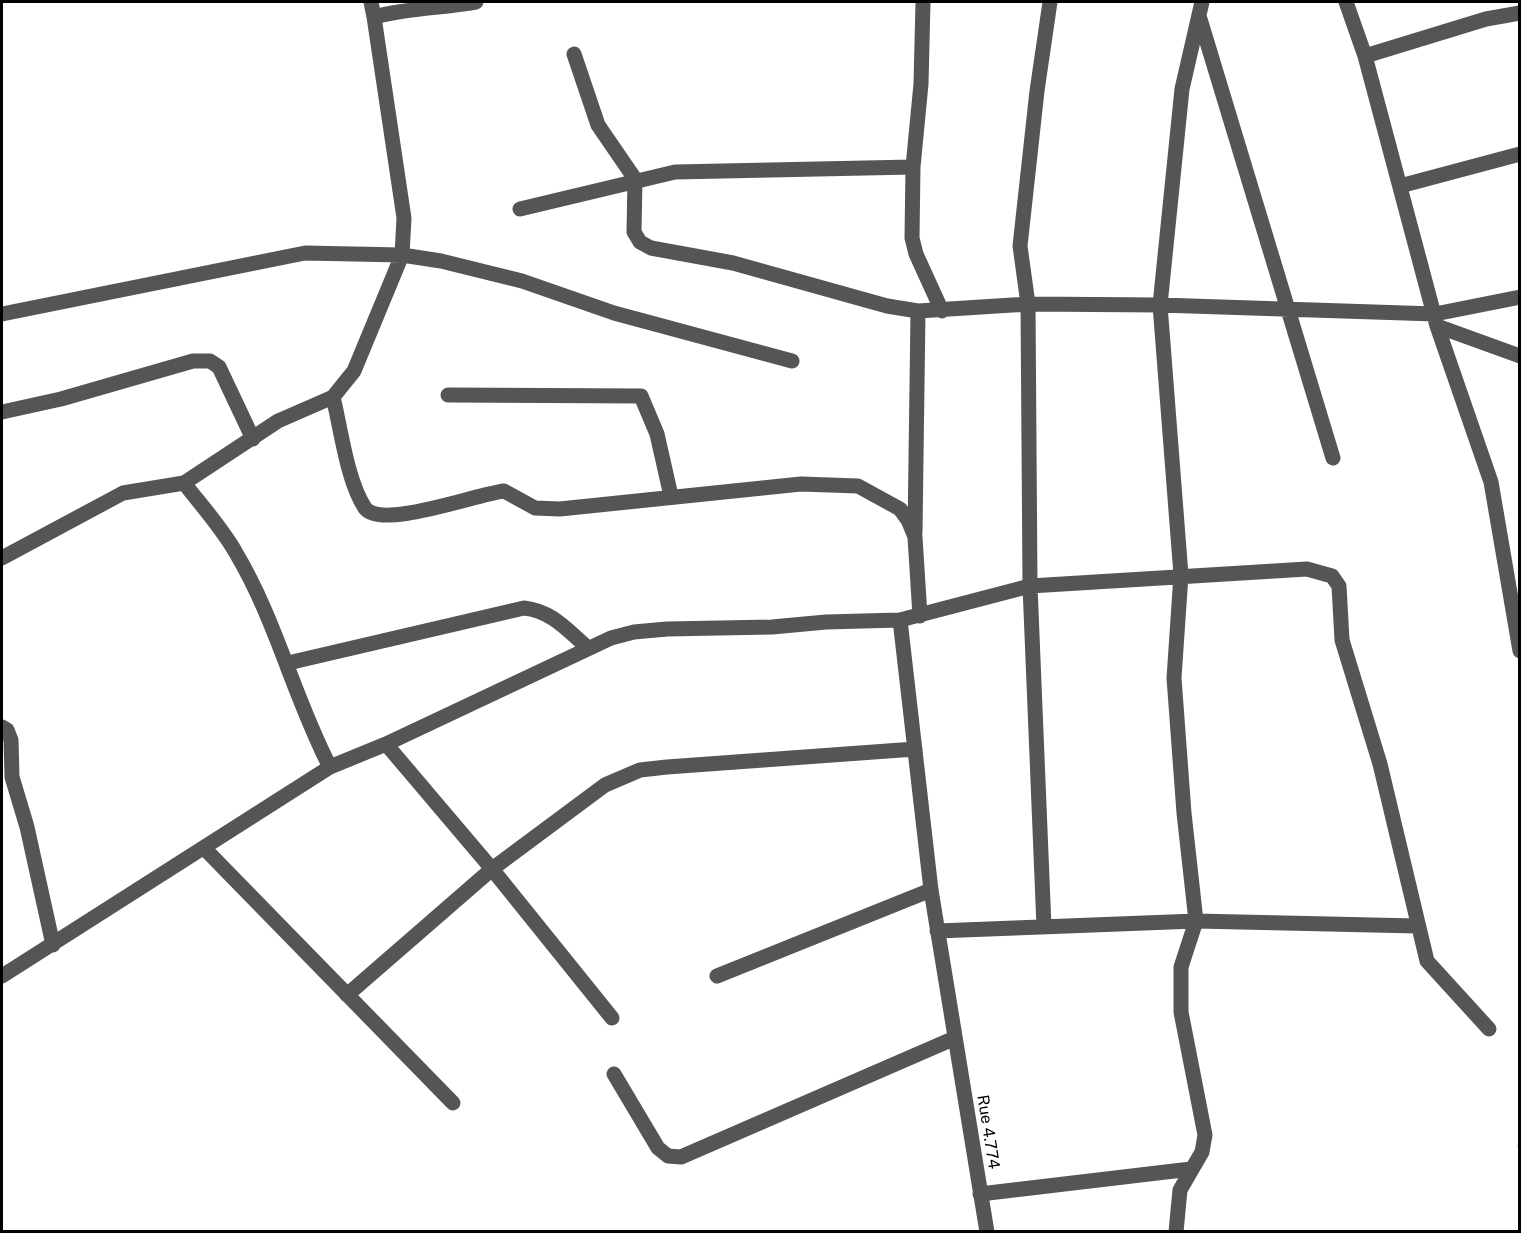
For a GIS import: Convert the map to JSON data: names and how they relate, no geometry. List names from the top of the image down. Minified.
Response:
{"streets":{"street":["Rue 4.774"]}}
